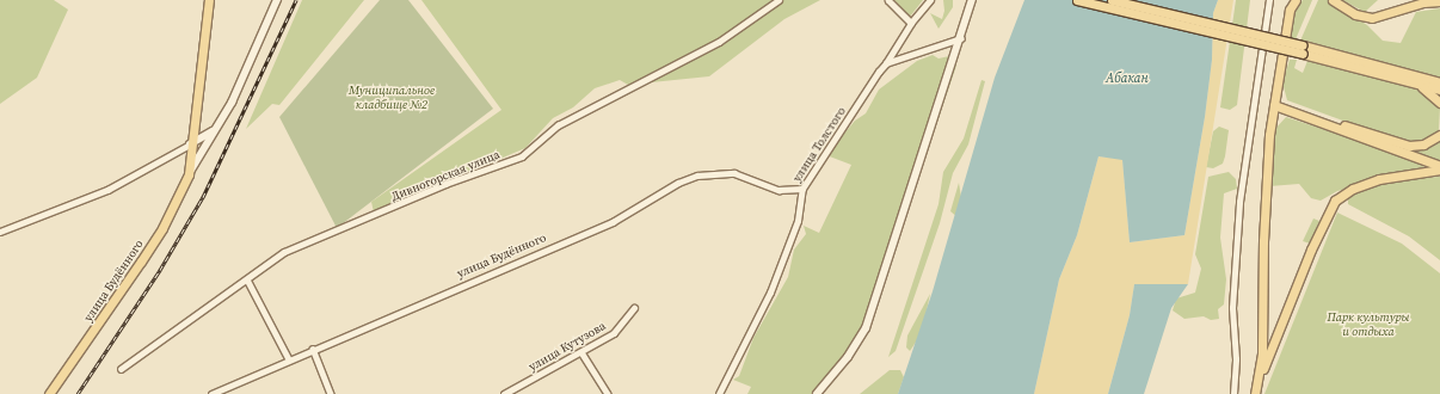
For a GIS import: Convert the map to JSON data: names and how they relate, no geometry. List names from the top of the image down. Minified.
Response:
{"streets":{"main road":["улица Будённого"],"street":["улица Толстого","Дивногорская улица","улица Кутузова"]},"crossings":[["улица Толстого","улица Будённого"]],"water":["Абакан"],"parks":["Муниципальное кладбище №2","Парк культуры и отдыха"]}
